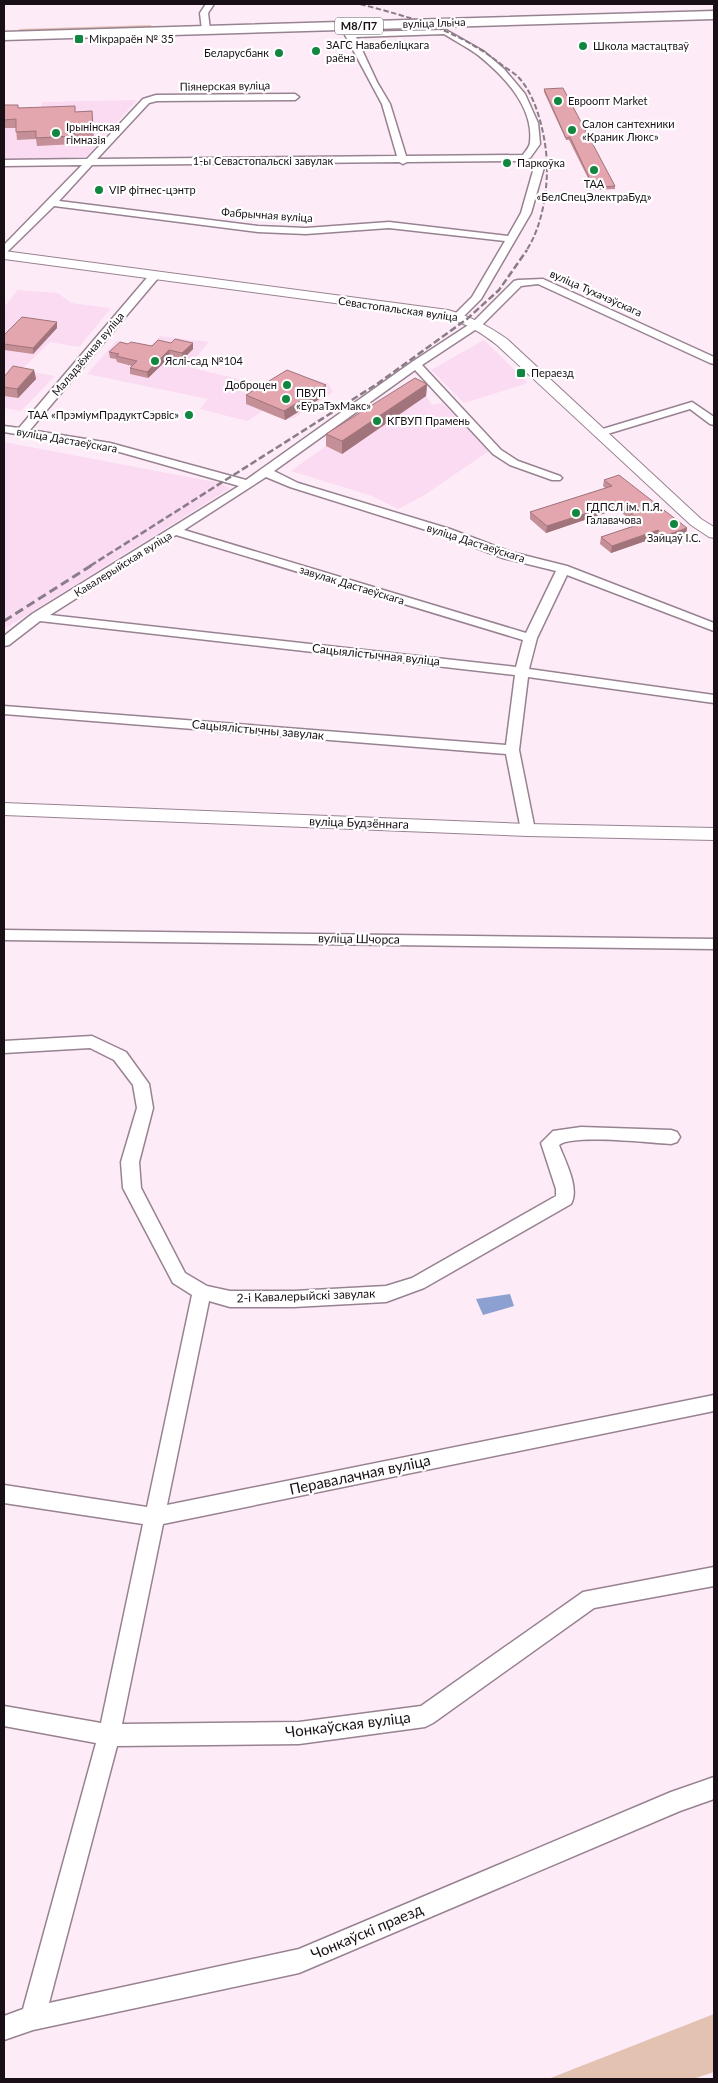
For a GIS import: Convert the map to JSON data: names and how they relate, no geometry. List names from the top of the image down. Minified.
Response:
{"streets":{"main road":["вуліца Ільіча","М8/П7"],"street":["Піянерская вуліца","1-ы Севастопальскі завулак","Фабрычная вуліца","вуліца Тухачэўскага","Севастопальская вуліца","Маладзёжная вуліца","вуліца Дастаеўскага","Кавалерыйская вуліца","завулак Дастаеўскага","Сацыялістычная вуліца","Сацыялістычны завулак","вуліца Будзённага","вуліца Шчорса","2-і Кавалерыйскі завулак","Перавалачная вуліца","Чонкаўская вуліца","Чонкаўскі праезд"]},"crossings":[["вуліца Ільіча","1-ы Севастопальскі завулак"],["Піянерская вуліца","1-ы Севастопальскі завулак"],["вуліца Тухачэўскага","Севастопальская вуліца"],["Севастопальская вуліца","Маладзёжная вуліца"],["Маладзёжная вуліца","вуліца Дастаеўскага"],["вуліца Дастаеўскага","Кавалерыйская вуліца"],["Кавалерыйская вуліца","завулак Дастаеўскага"],["Кавалерыйская вуліца","Сацыялістычная вуліца"]],"places":{"transit":["Мікрараён № 35","Пераезд"],"other":["Школа мастацтваў","ЗАГС Навабеліцкага раёна","Беларусбанк","Евроопт Market","Салон сантехники «Краник Люкс»","Ірынінская гімназія","Паркоўка","ТАА «БелСпецЭлектраБуд»","VIP фітнес-цэнтр","Яслі-сад №104","Доброцен","ПВУП «ЕўраТэхМакс»","ТАА «ПрэміумПрадуктСэрвіс»","КГВУП Прамень","ГДПСЛ ім. П.Я. Галавачова","Зайцаў І.С."]}}
